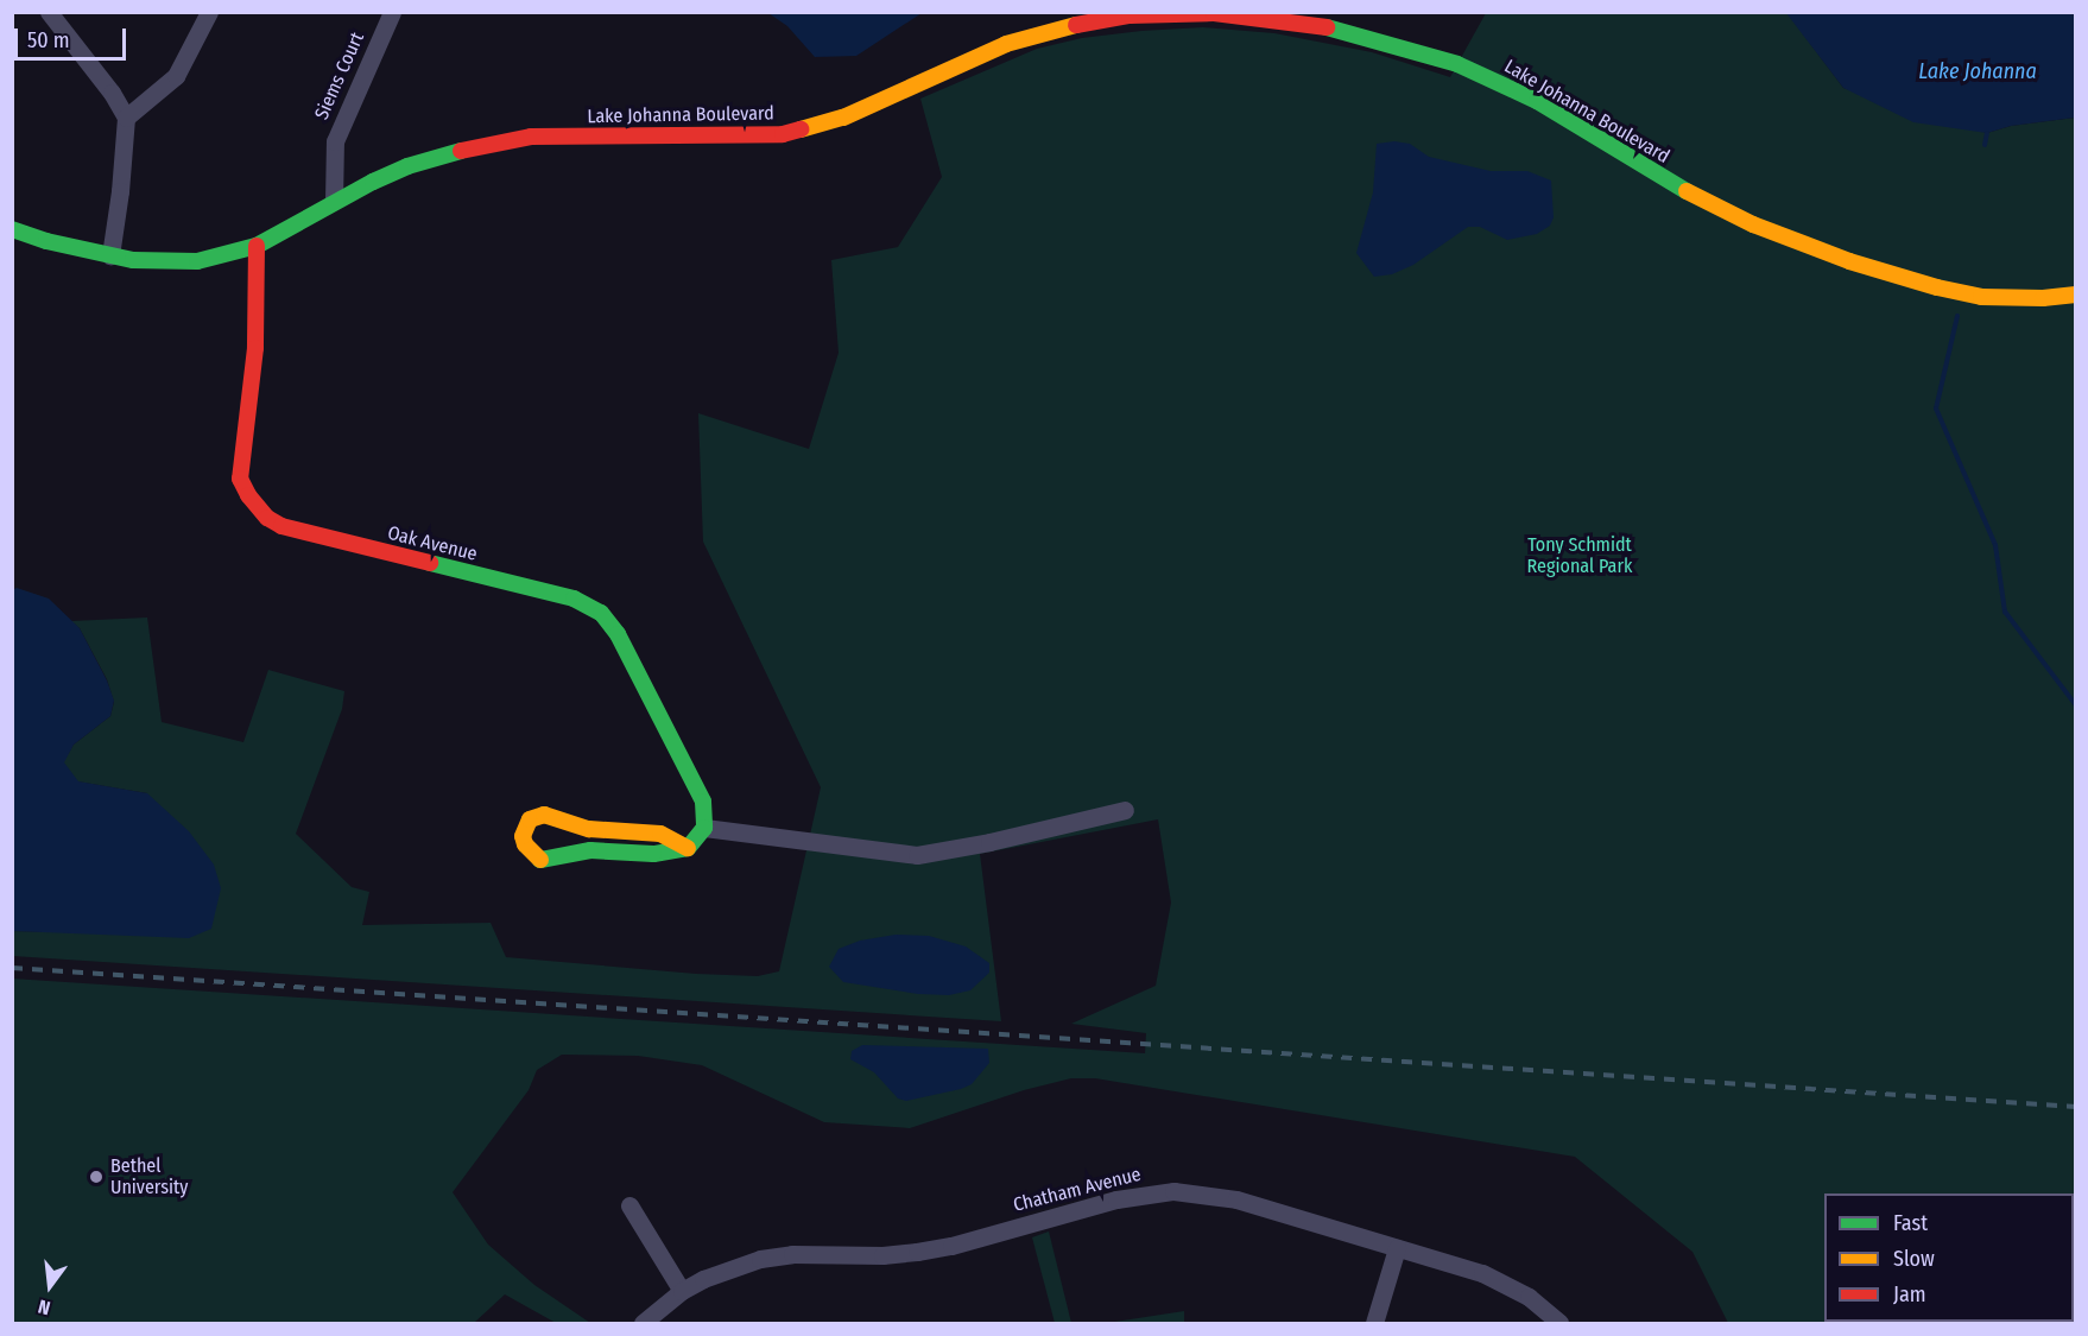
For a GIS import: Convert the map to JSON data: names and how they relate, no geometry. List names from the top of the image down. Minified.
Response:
{"streets":{"street":["Siems Court","Lake Johanna Boulevard","Oak Avenue","Chatham Avenue"]},"crossings":[["Siems Court","Lake Johanna Boulevard"],["Lake Johanna Boulevard","Oak Avenue"]],"water":["Lake Johanna"],"parks":["Tony Schmidt Regional Park"],"places":["Bethel University"],"legend":["Fast","Slow","Jam"],"scale_bar":"50 m","north":"bottom"}
